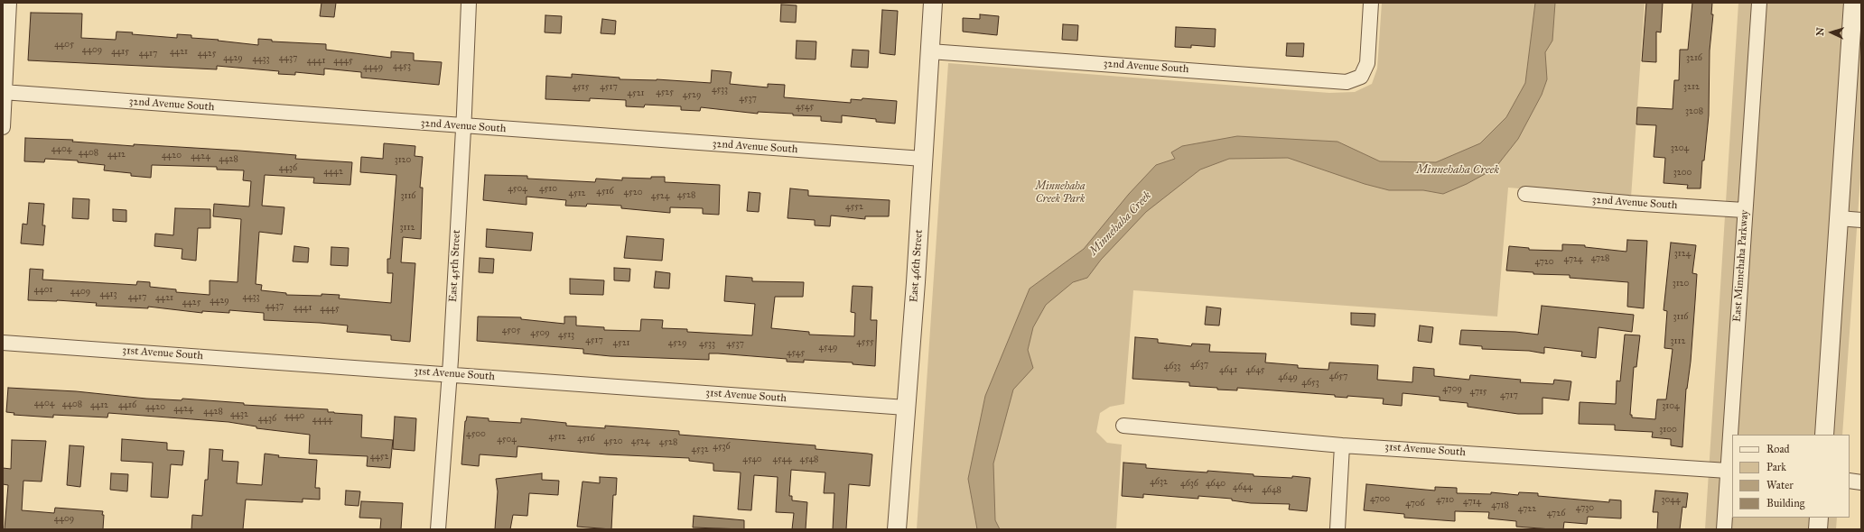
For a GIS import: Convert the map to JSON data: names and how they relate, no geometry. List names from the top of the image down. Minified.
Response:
{"streets":{"street":["32nd Avenue South","East 45th Street","East 46th Street","East Minnehaha Parkway","31st Avenue South"]},"crossings":[["32nd Avenue South","East 45th Street"],["32nd Avenue South","East 46th Street"],["32nd Avenue South","East Minnehaha Parkway"],["East 45th Street","31st Avenue South"],["East 46th Street","31st Avenue South"],["East Minnehaha Parkway","31st Avenue South"]],"water":["Minnehaha Creek"],"parks":["Minnehaha Creek Park"],"house_numbers":["4405","4409","4415","4421","4417","4425","4429","4437","3216","4433","4441","4445","4453","4449","4515","4517","3212","4533","4525","4521","4529","4537","4545","3208","3204","4404","4408","4412","4420","4424","4428","3120","4436","4442","3200","4504","4510","4516","4520","4512","4528","3116","4524","4552","3112","3124","4728","4724","4720","3120","4401","4409","4413","4417","4433","4421","4429","4425","4437","4441","4445","3116","4505","4509","4513","4517","3112","4555","4521","4529","4533","4537","4549","4545","4637","4633","4641","4645","4657","4649","4653","4709","4715","4717","4404","4408","4412","4416","3104","4420","4424","4428","4432","4440","4436","4444","3100","4500","4512","4516","4504","4520","4524","4528","4536","4532","4452","4540","4544","4548","4632","4636","4640","4644","4648","4700","4710","3044","4714","4706","4718","4730","4722","4726","4409"],"legend":["Road","Park","Water","Building"],"north":"left"}
